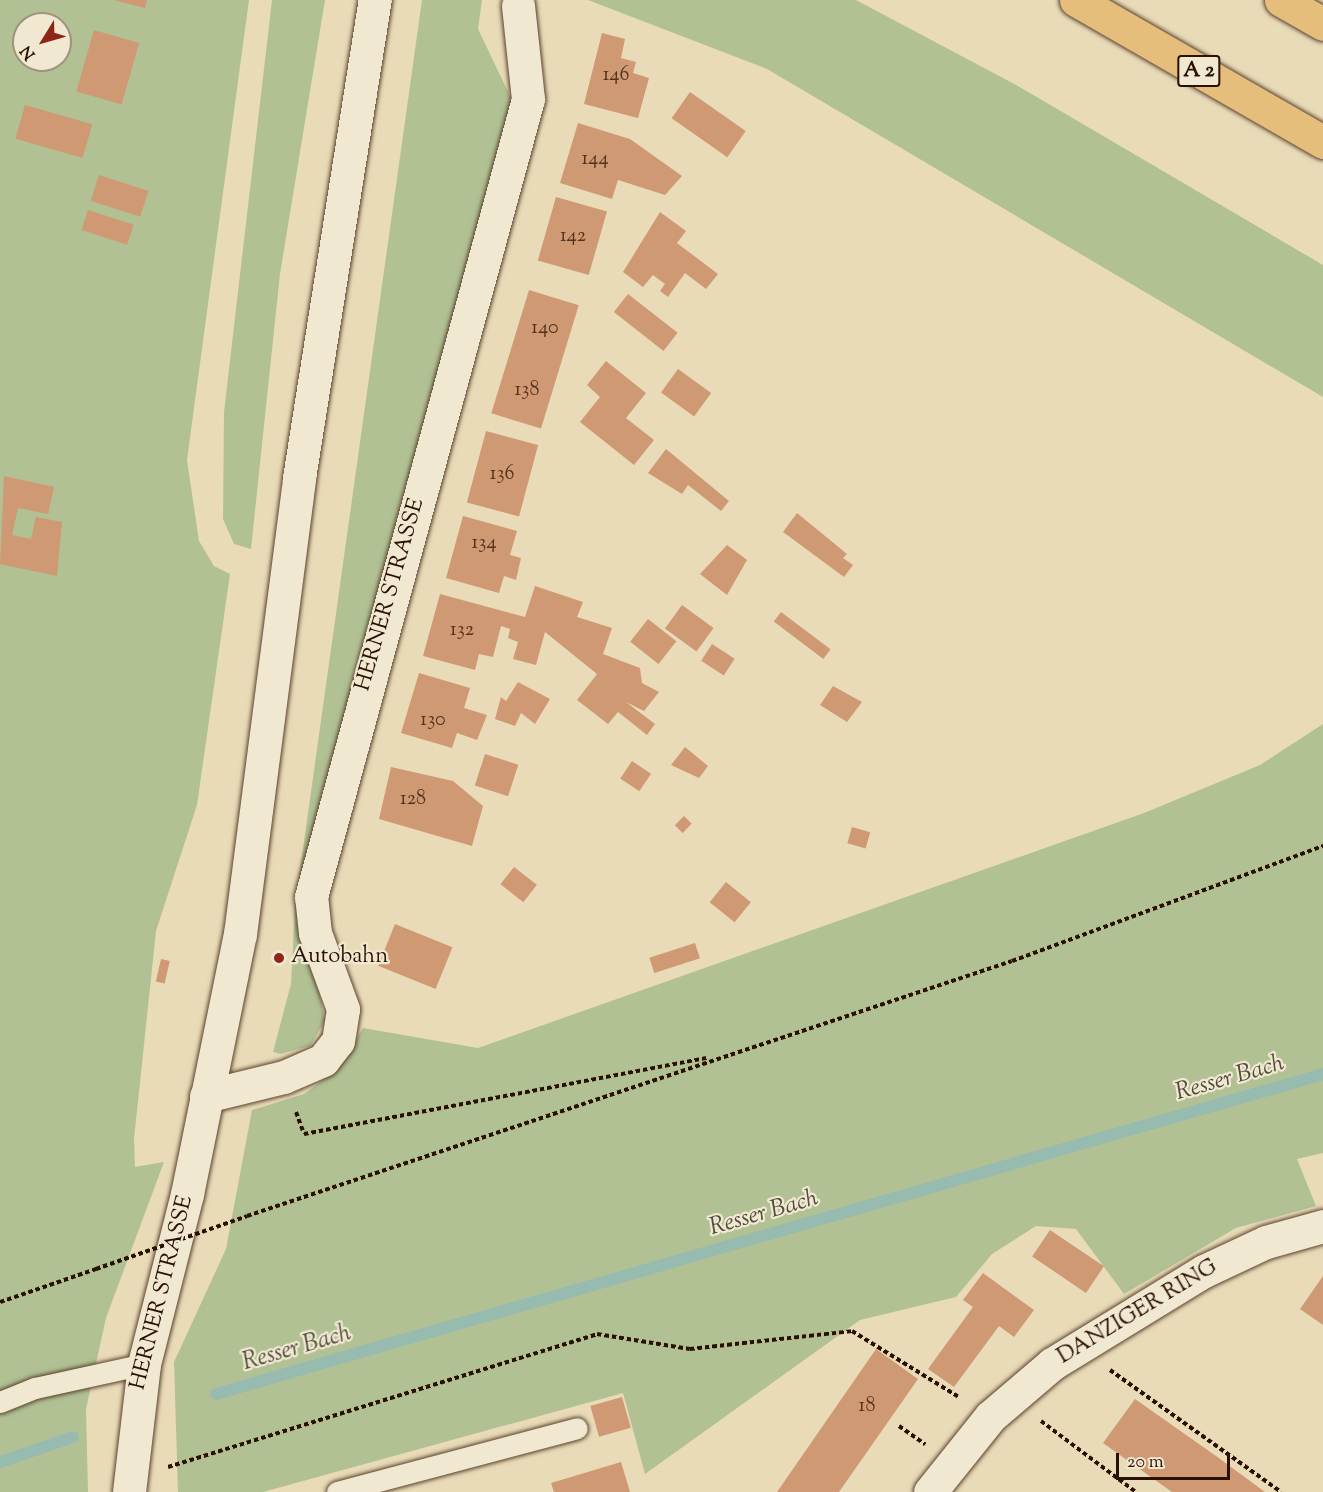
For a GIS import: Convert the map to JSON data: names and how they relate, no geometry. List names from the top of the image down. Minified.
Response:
{"streets":{"highway":["A 2"],"street":["HERNER STRASSE","DANZIGER RING"]},"water":["Resser Bach"],"places":["Autobahn"],"house_numbers":["146","144","142","140","138","136","134","132","130","128","18"],"scale_bar":"20 m","north":"bottom left"}
